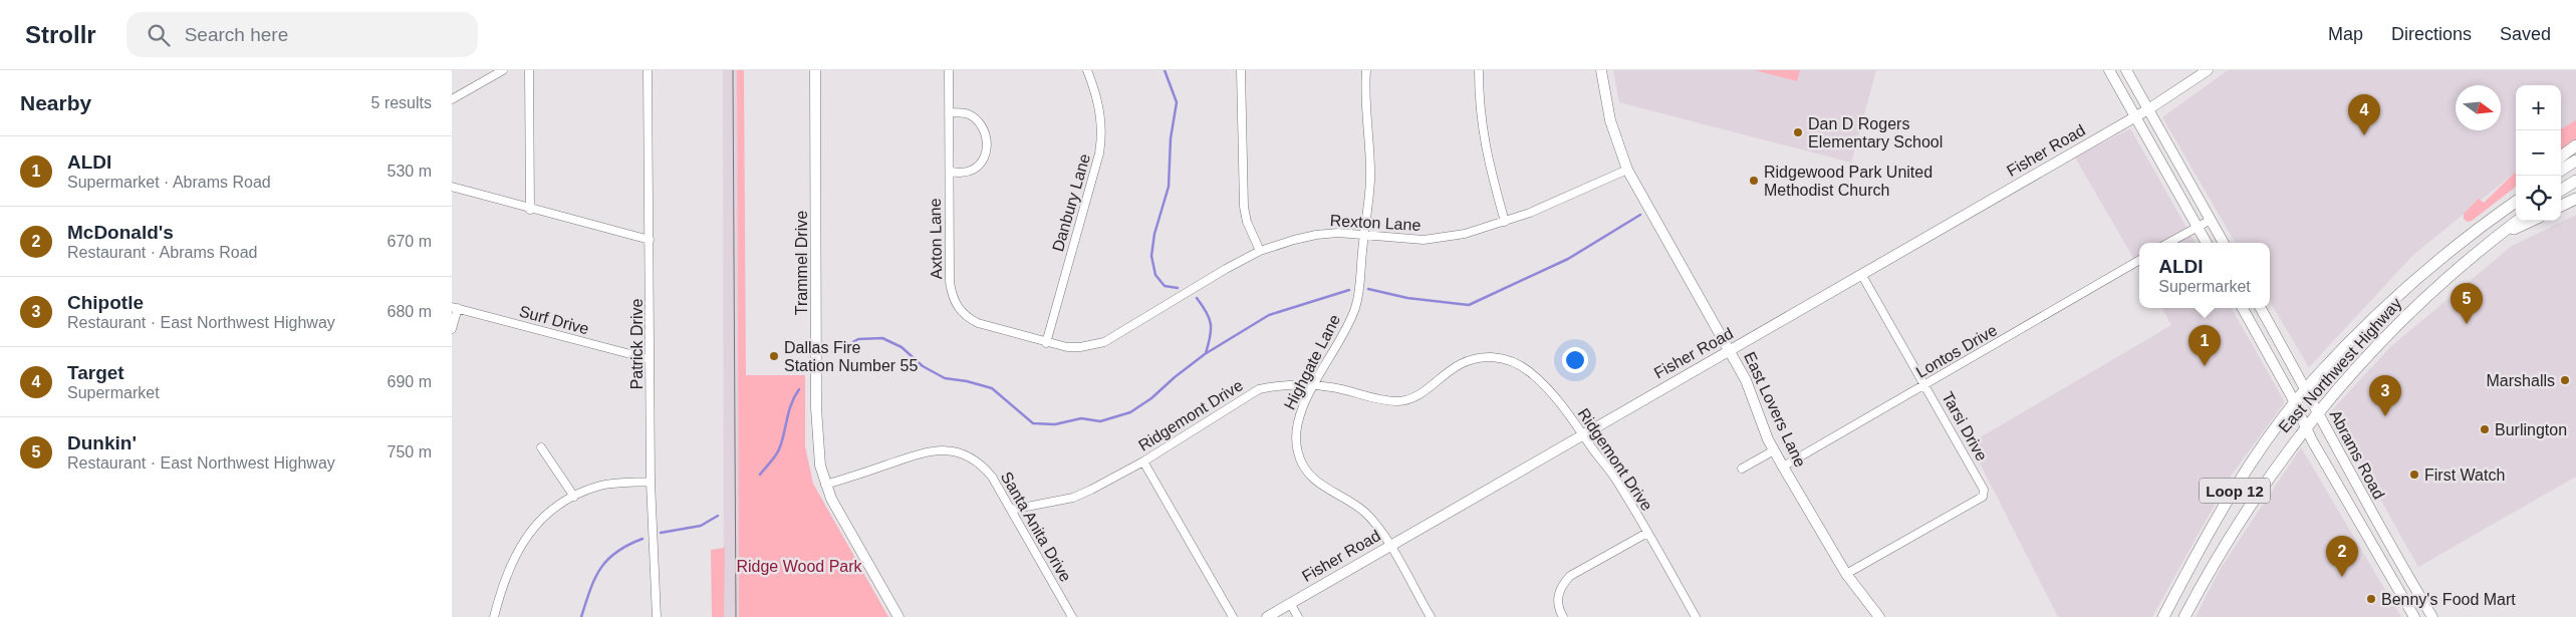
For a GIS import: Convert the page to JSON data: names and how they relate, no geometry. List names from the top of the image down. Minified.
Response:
{"streets":{"main road":["East Northwest Highway","Loop 12"],"street":["Fisher Road","Danbury Lane","Rexton Lane","Axton Lane","Trammel Drive","Surf Drive","Patrick Drive","Lontos Drive","Highgate Lane","East Lovers Lane","Ridgemont Drive","Tarsi Drive","Abrams Road","Santa Anita Drive"]},"crossings":[["Fisher Road","Highgate Lane"],["Fisher Road","East Lovers Lane"],["Fisher Road","Ridgemont Drive"],["Fisher Road","Tarsi Drive"],["Danbury Lane","Rexton Lane"],["Danbury Lane","Axton Lane"],["Rexton Lane","Axton Lane"],["Rexton Lane","Highgate Lane"],["Rexton Lane","East Lovers Lane"],["Trammel Drive","Santa Anita Drive"],["Surf Drive","Patrick Drive"],["Lontos Drive","East Lovers Lane"],["Lontos Drive","Tarsi Drive"],["Highgate Lane","Ridgemont Drive"],["East Northwest Highway","Abrams Road"],["East Lovers Lane","Tarsi Drive"],["Ridgemont Drive","Santa Anita Drive"]],"parks":["Ridge Wood Park"],"places":["Dan D Rogers Elementary School","Ridgewood Park United Methodist Church","Dallas Fire Station Number 55","Marshalls","Burlington","First Watch","Benny's Food Mart"],"north":"right","page":{"header":"Strollr","search":"Search here","nav":["Map","Directions","Saved"],"heading":["Nearby","5 results"],"map_buttons":["+","−"],"pins":["4","5","1","3","2"],"list":[{"mark":"1","name":"ALDI","note":"Supermarket · Abrams Road","value":"530 m"},{"mark":"2","name":"McDonald's","note":"Restaurant · Abrams Road","value":"670 m"},{"mark":"3","name":"Chipotle","note":"Restaurant · East Northwest Highway","value":"680 m"},{"mark":"4","name":"Target","note":"Supermarket","value":"690 m"},{"mark":"5","name":"Dunkin'","note":"Restaurant · East Northwest Highway","value":"750 m"}],"popup":["ALDI","Supermarket"]}}
